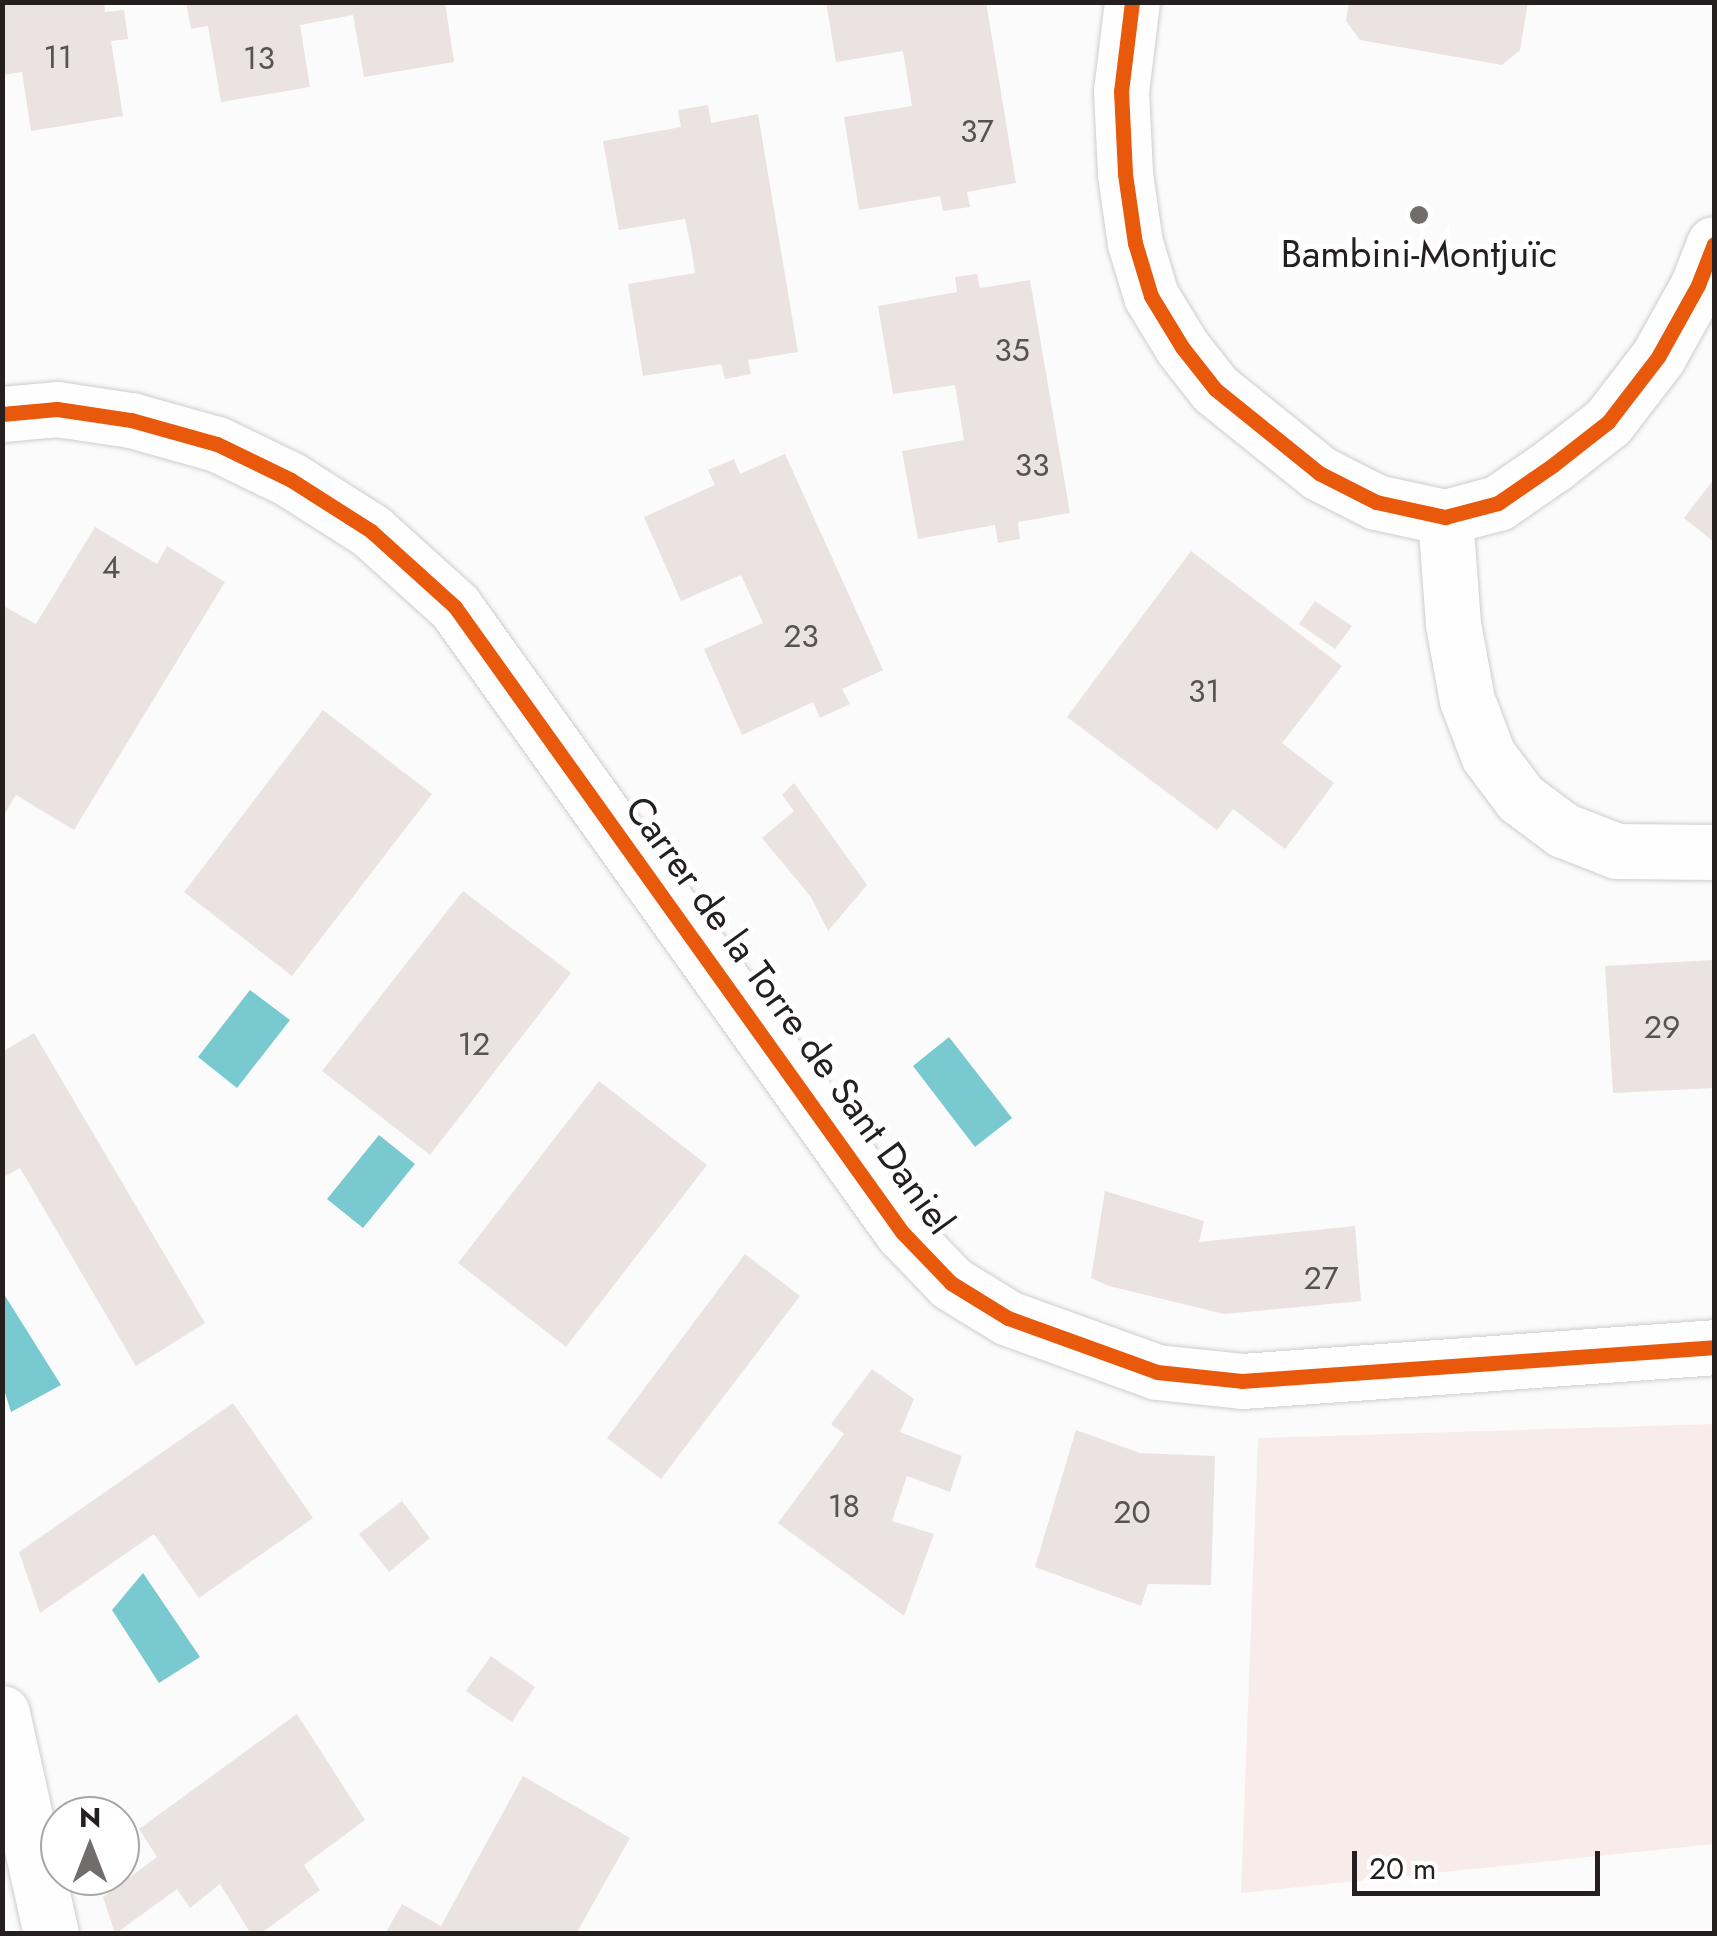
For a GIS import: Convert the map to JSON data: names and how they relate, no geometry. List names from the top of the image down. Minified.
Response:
{"streets":{"street":["Carrer de la Torre de Sant Daniel"]},"places":["Bambini-Montjuïc"],"house_numbers":["11","13","37","35","33","4","23","31","29","12","27","18","20"],"scale_bar":"20 m","north":"top"}
